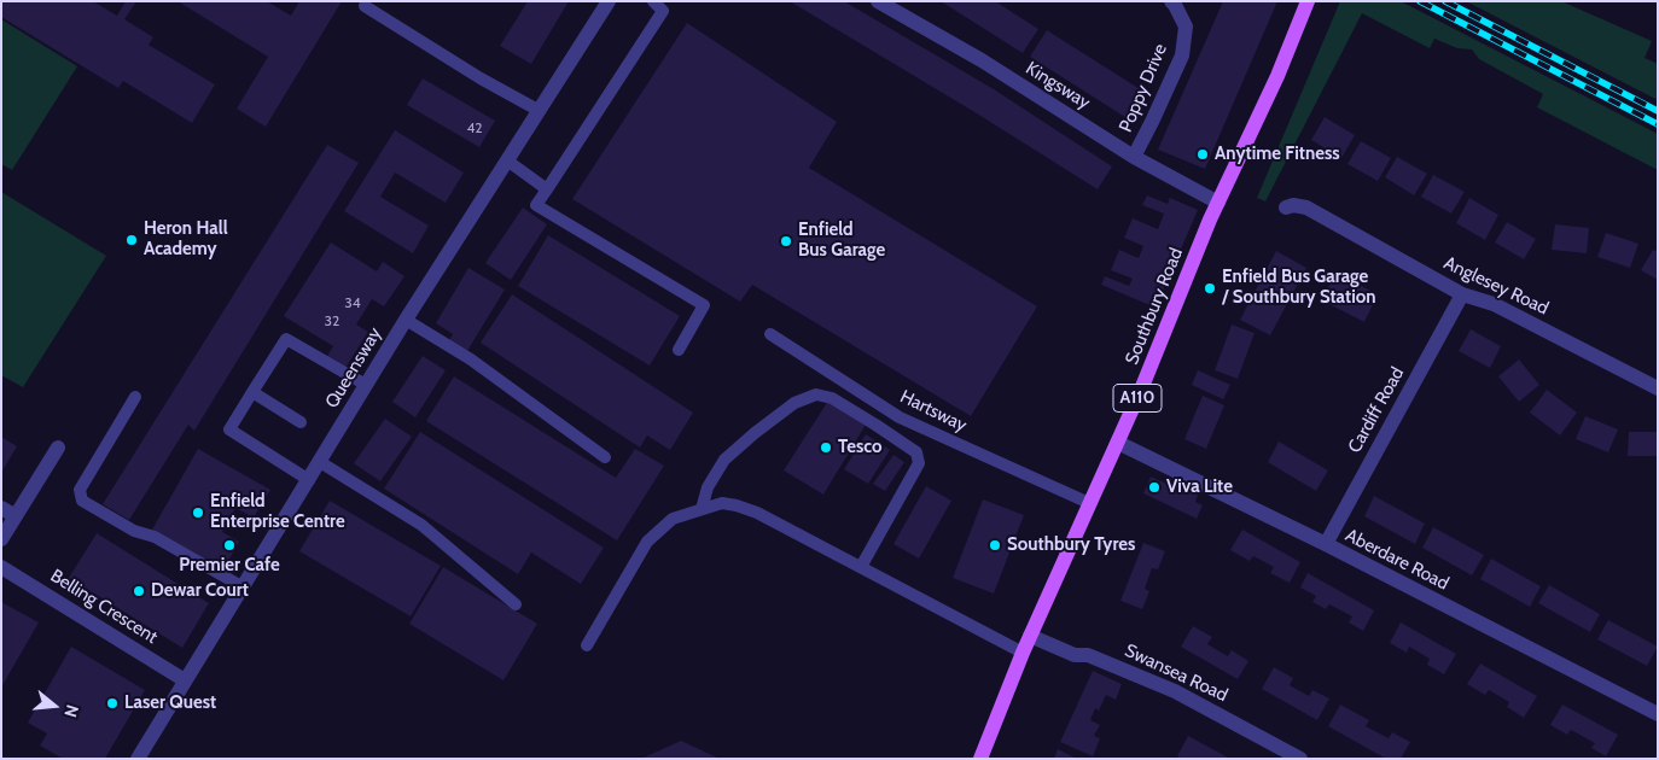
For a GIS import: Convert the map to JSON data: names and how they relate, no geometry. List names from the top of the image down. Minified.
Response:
{"streets":{"main road":["Southbury Road","A110"],"street":["Kingsway","Poppy Drive","Anglesey Road","Queensway","Cardiff Road","Aberdare Road","Belling Crescent","Swansea Road"],"lane":["Hartsway"]},"crossings":[["Kingsway","Poppy Drive"],["Kingsway","Southbury Road"],["Anglesey Road","Cardiff Road"],["Southbury Road","Hartsway"],["Southbury Road","Aberdare Road"],["Southbury Road","Swansea Road"],["Queensway","Belling Crescent"],["Cardiff Road","Aberdare Road"]],"places":["Anytime Fitness","Heron Hall Academy","Enfield Bus Garage","Enfield Bus Garage / Southbury Station","Tesco","Viva Lite","Enfield Enterprise Centre","Premier Cafe","Southbury Tyres","Dewar Court","Laser Quest"],"house_numbers":["42","34","32"],"north":"right"}
